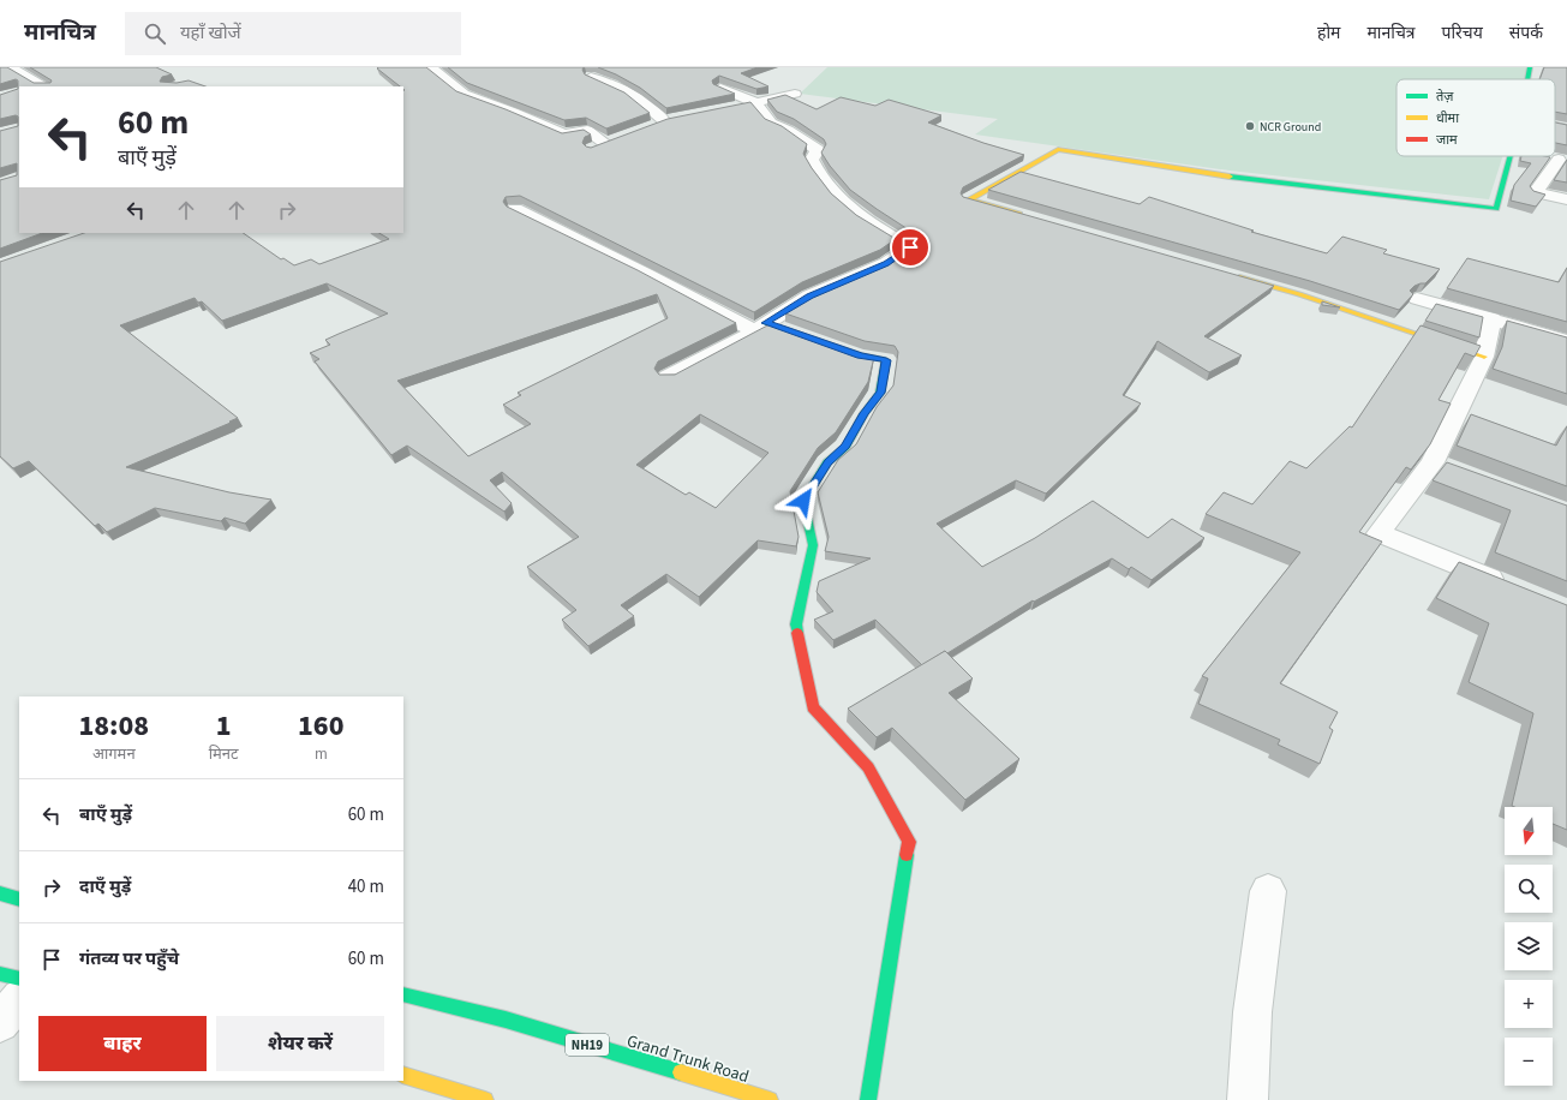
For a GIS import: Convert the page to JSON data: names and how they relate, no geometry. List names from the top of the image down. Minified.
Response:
{"streets":{"main road":["NH19","Grand Trunk Road"]},"places":["NCR Ground"],"legend":["तेज़","धीमा","जाम"],"north":"bottom","page":{"header":"मानचित्र","search":"यहाँ खोजें","nav":["होम","मानचित्र","परिचय","संपर्क"],"turn":["60 m","बाएँ मुड़ें"],"eta":["18:08","आगमन","1","मिनट","160","m"],"list":[{"name":"बाएँ मुड़ें","value":"60 m"},{"name":"दाएँ मुड़ें","value":"40 m"},{"name":"गंतव्य पर पहुँचे","value":"60 m"}],"map_buttons":["+","−"],"buttons":["बाहर","शेयर करें"]}}
